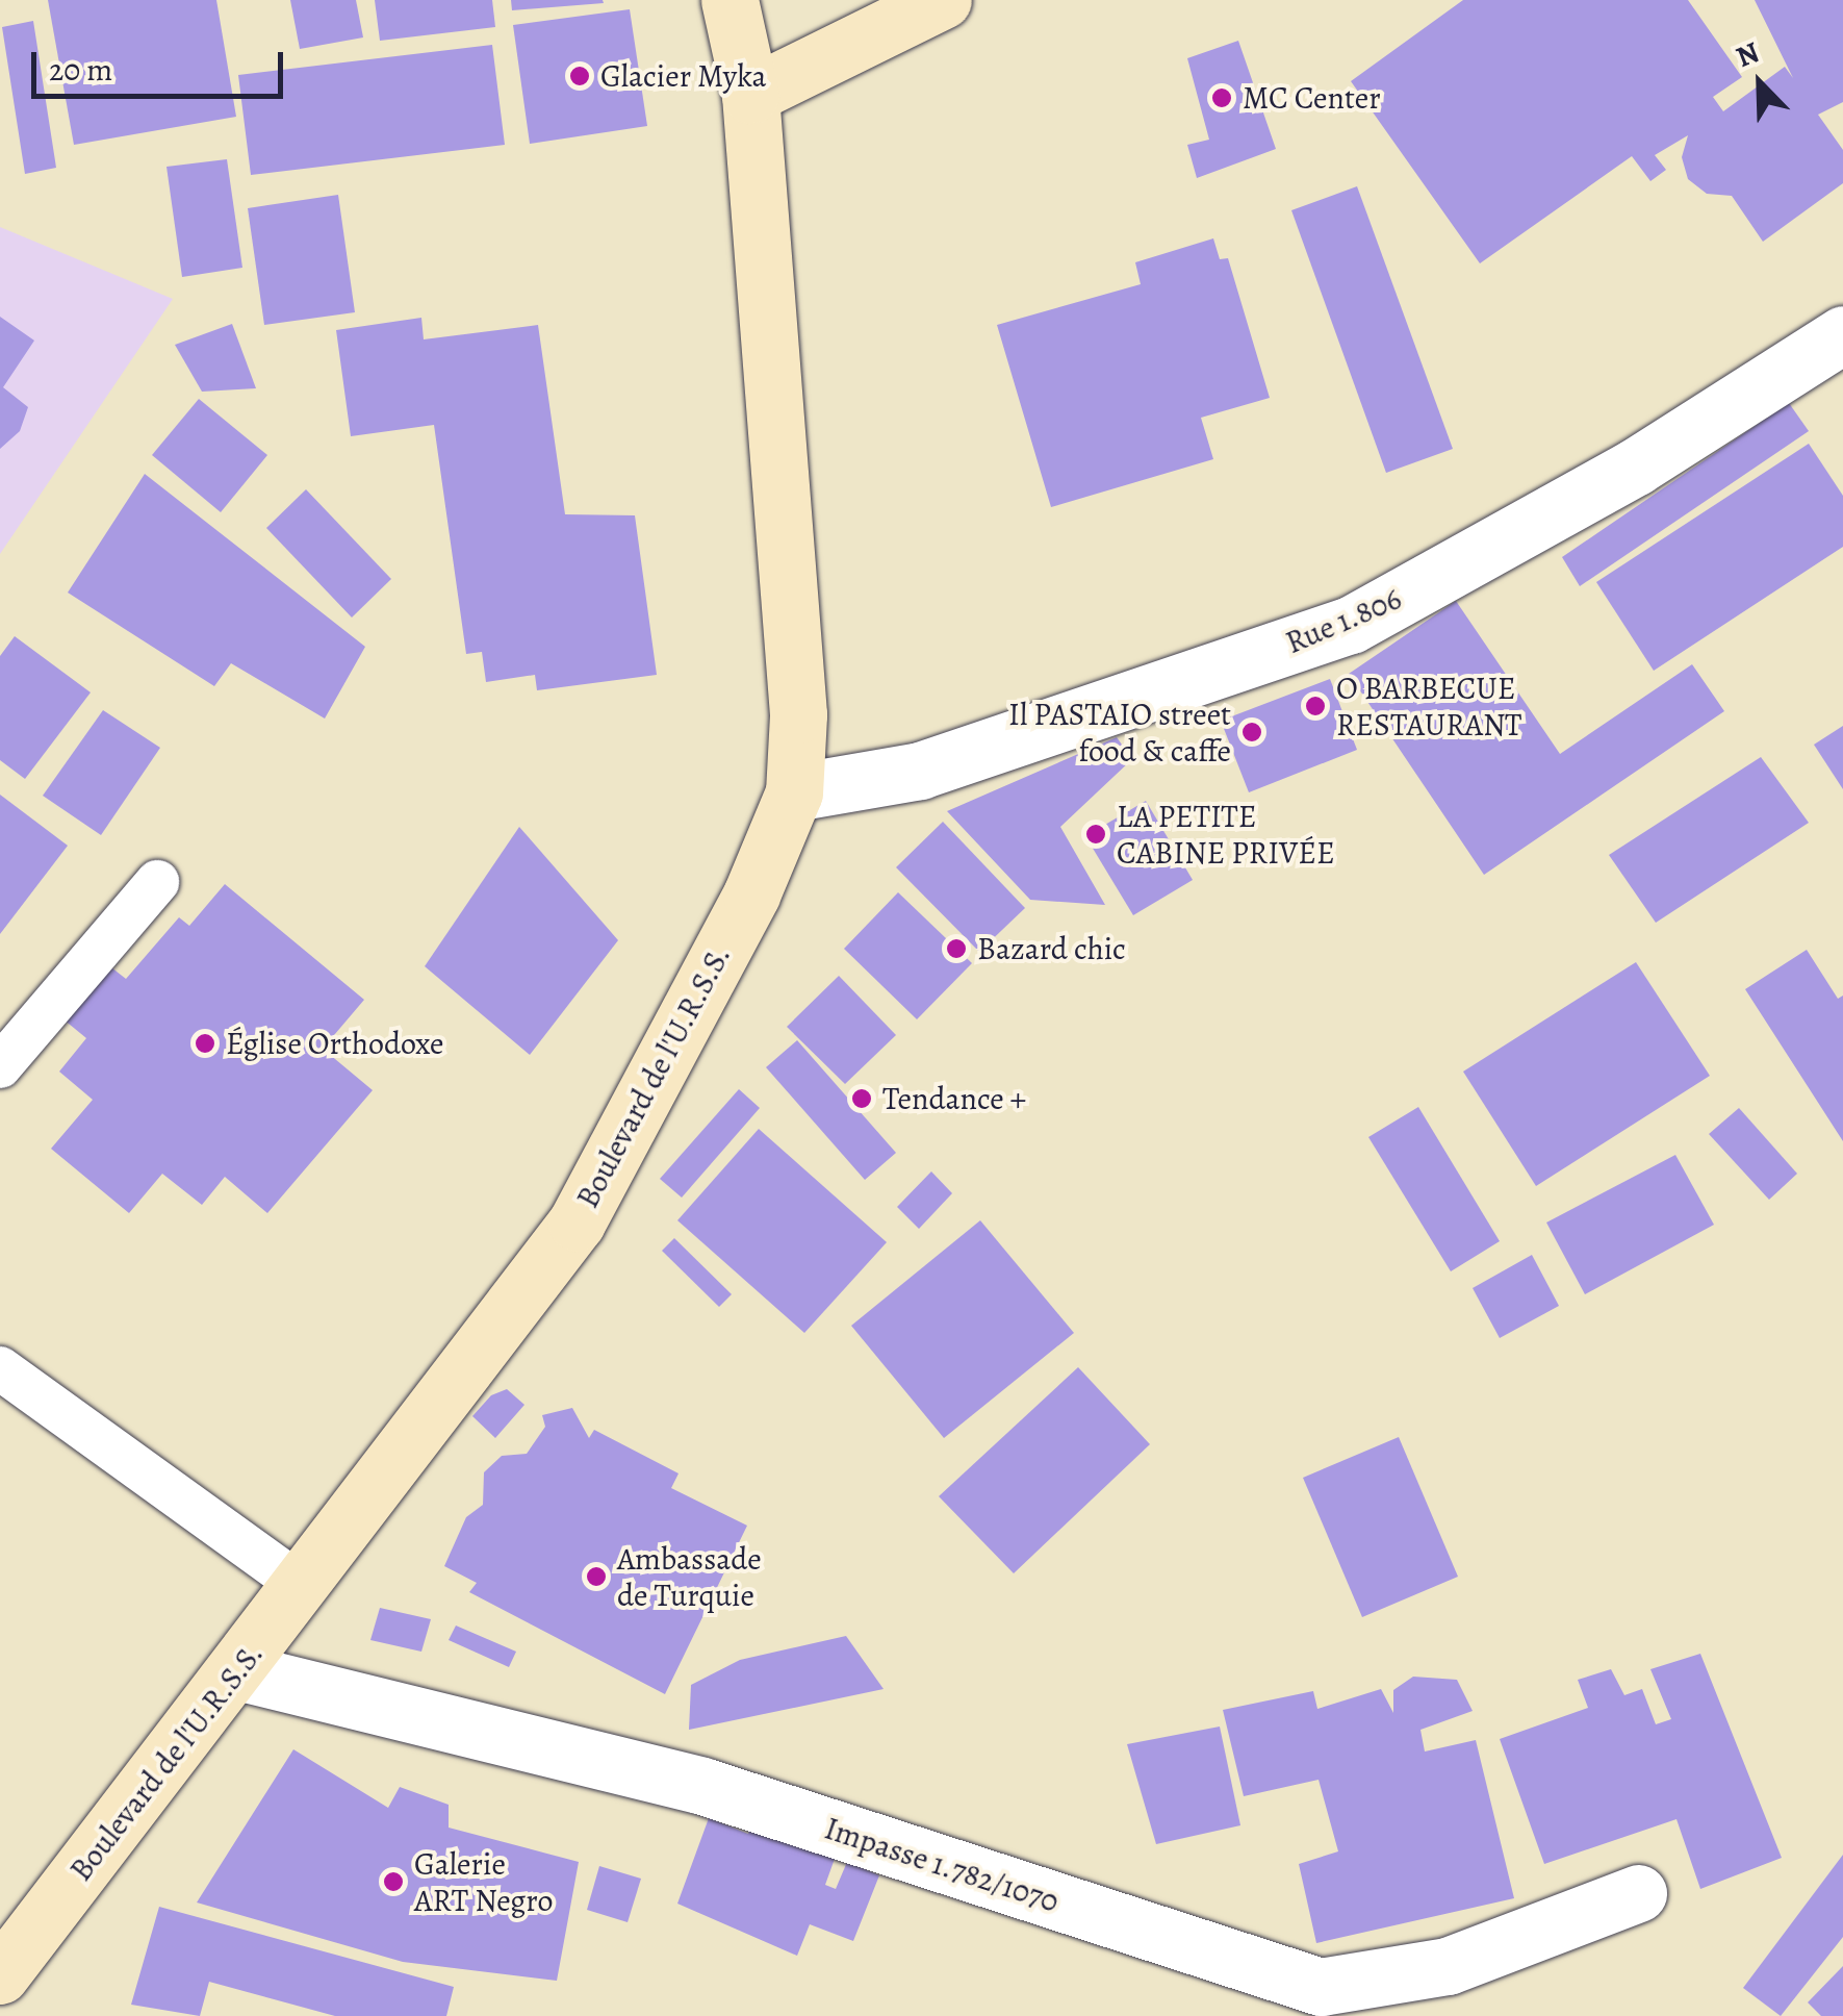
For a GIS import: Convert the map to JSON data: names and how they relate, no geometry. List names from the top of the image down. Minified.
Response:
{"streets":{"street":["Rue 1.806","Boulevard de l'U.R.S.S.","Impasse 1.782/1070"]},"crossings":[["Rue 1.806","Boulevard de l'U.R.S.S."],["Boulevard de l'U.R.S.S.","Impasse 1.782/1070"]],"places":["Glacier Myka","MC Center","O BARBECUE RESTAURANT","Il PASTAIO street food & caffe","LA PETITE CABINE PRIVÉE","Bazard chic","Église Orthodoxe","Tendance +","Ambassade de Turquie","Galerie ART Negro"],"scale_bar":"20 m","north":"top left"}
